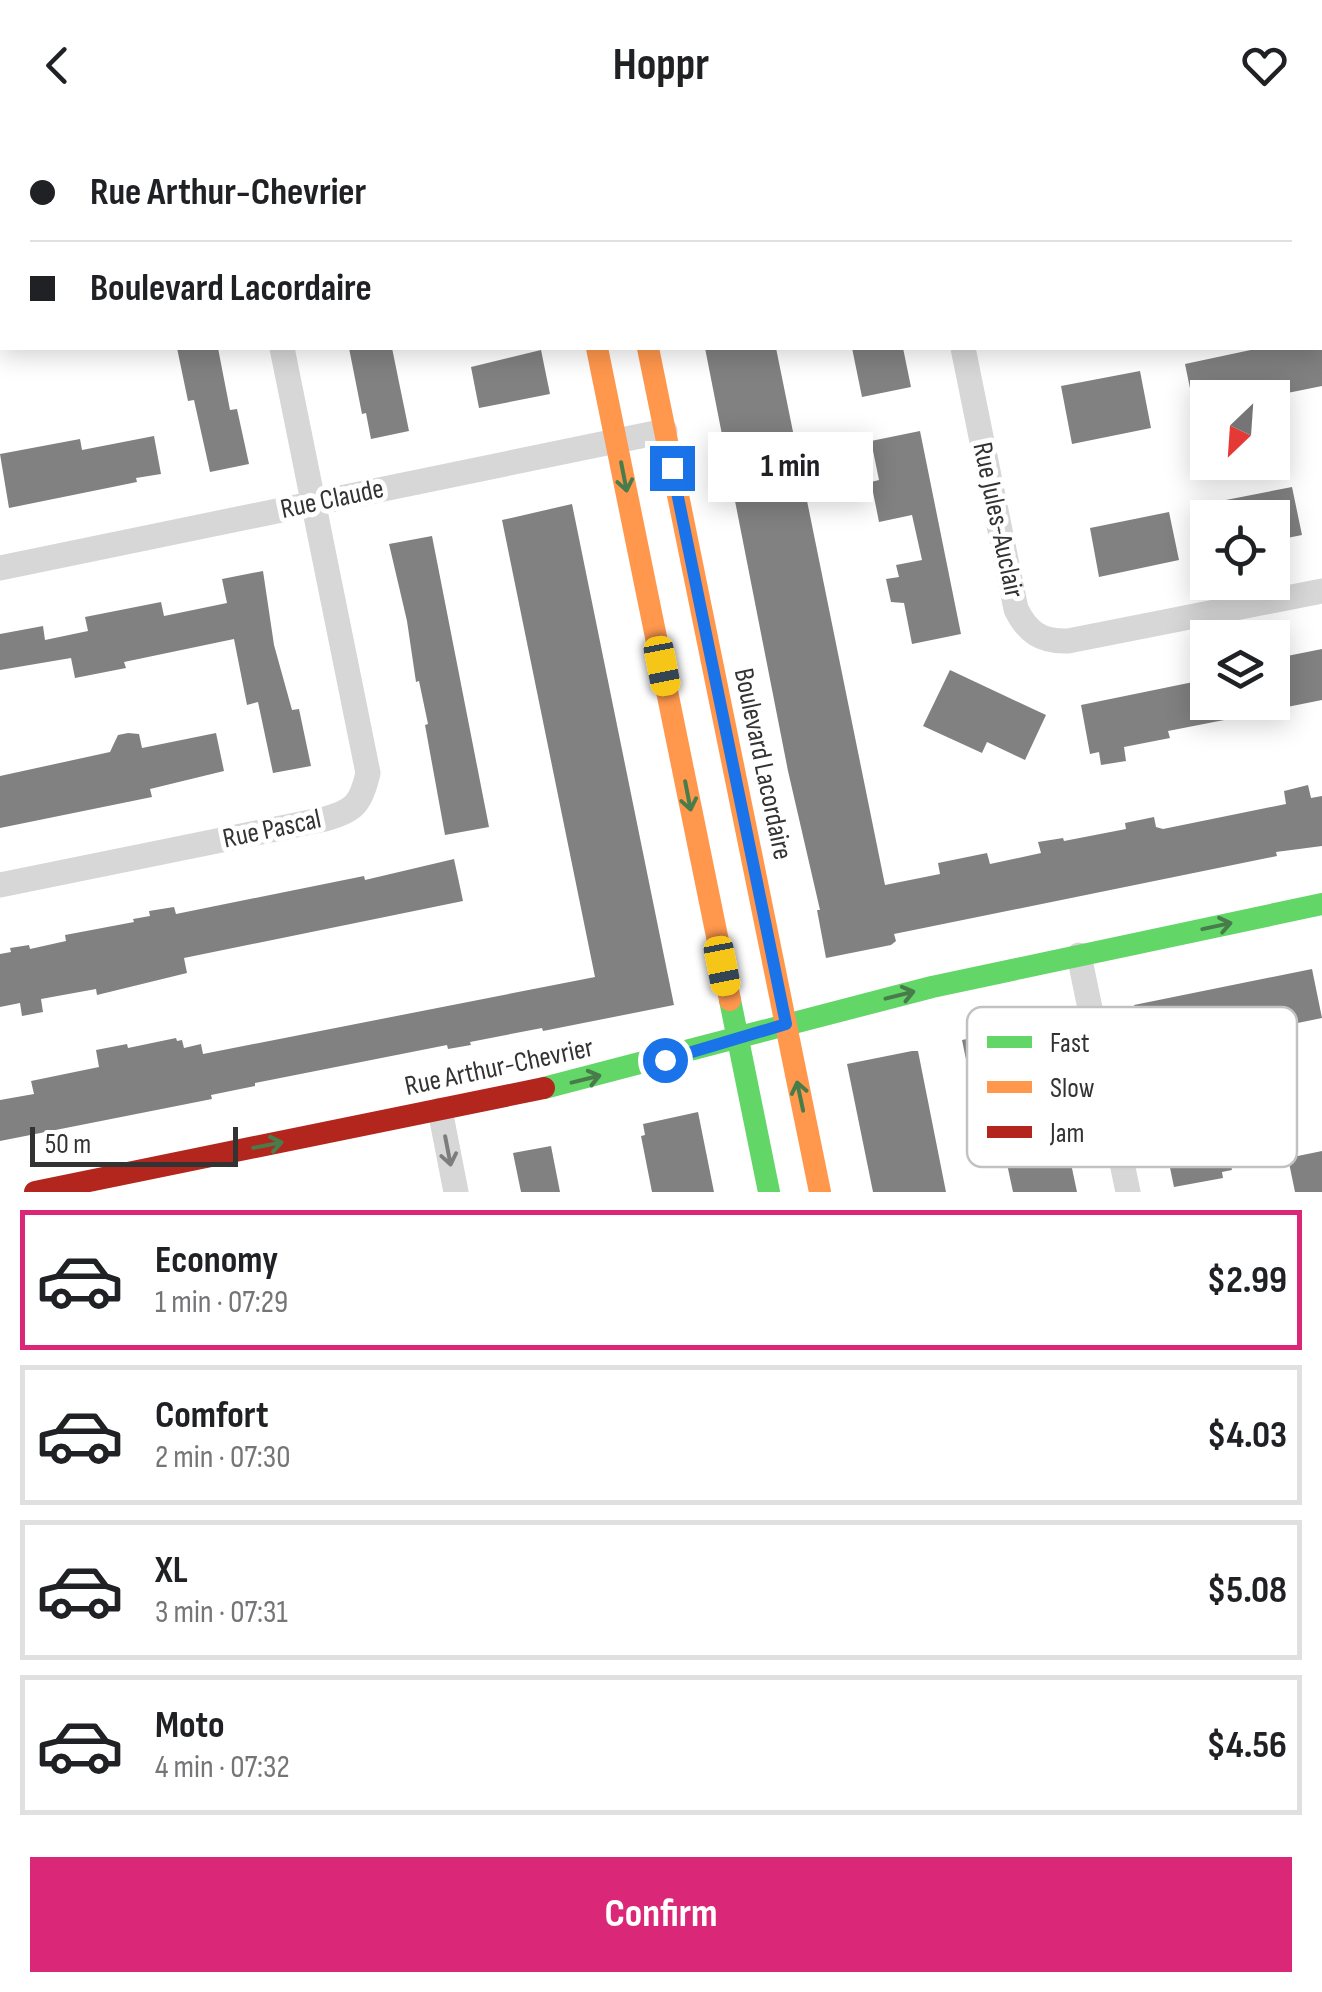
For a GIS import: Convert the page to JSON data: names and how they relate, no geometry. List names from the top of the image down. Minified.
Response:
{"streets":{"main road":["Boulevard Lacordaire","Rue Arthur-Chevrier"],"street":["Rue Claude","Rue Jules-Auclair","Rue Pascal"]},"crossings":[["Rue Claude","Boulevard Lacordaire"],["Rue Claude","Rue Pascal"],["Boulevard Lacordaire","Rue Arthur-Chevrier"]],"one_way":["Rue Arthur-Chevrier"],"legend":["Fast","Slow","Jam"],"scale_bar":"50 m","north":"bottom left","page":{"header":"Hoppr","banner":["Rue Arthur-Chevrier","Boulevard Lacordaire"],"bubble":"1 min","scale":"50 m","list":[{"name":"Economy","note":"1 min · 07:29","value":"$2.99"},{"name":"Comfort","note":"2 min · 07:30","value":"$4.03"},{"name":"XL","note":"3 min · 07:31","value":"$5.08"},{"name":"Moto","note":"4 min · 07:32","value":"$4.56"}],"buttons":"Confirm"}}
